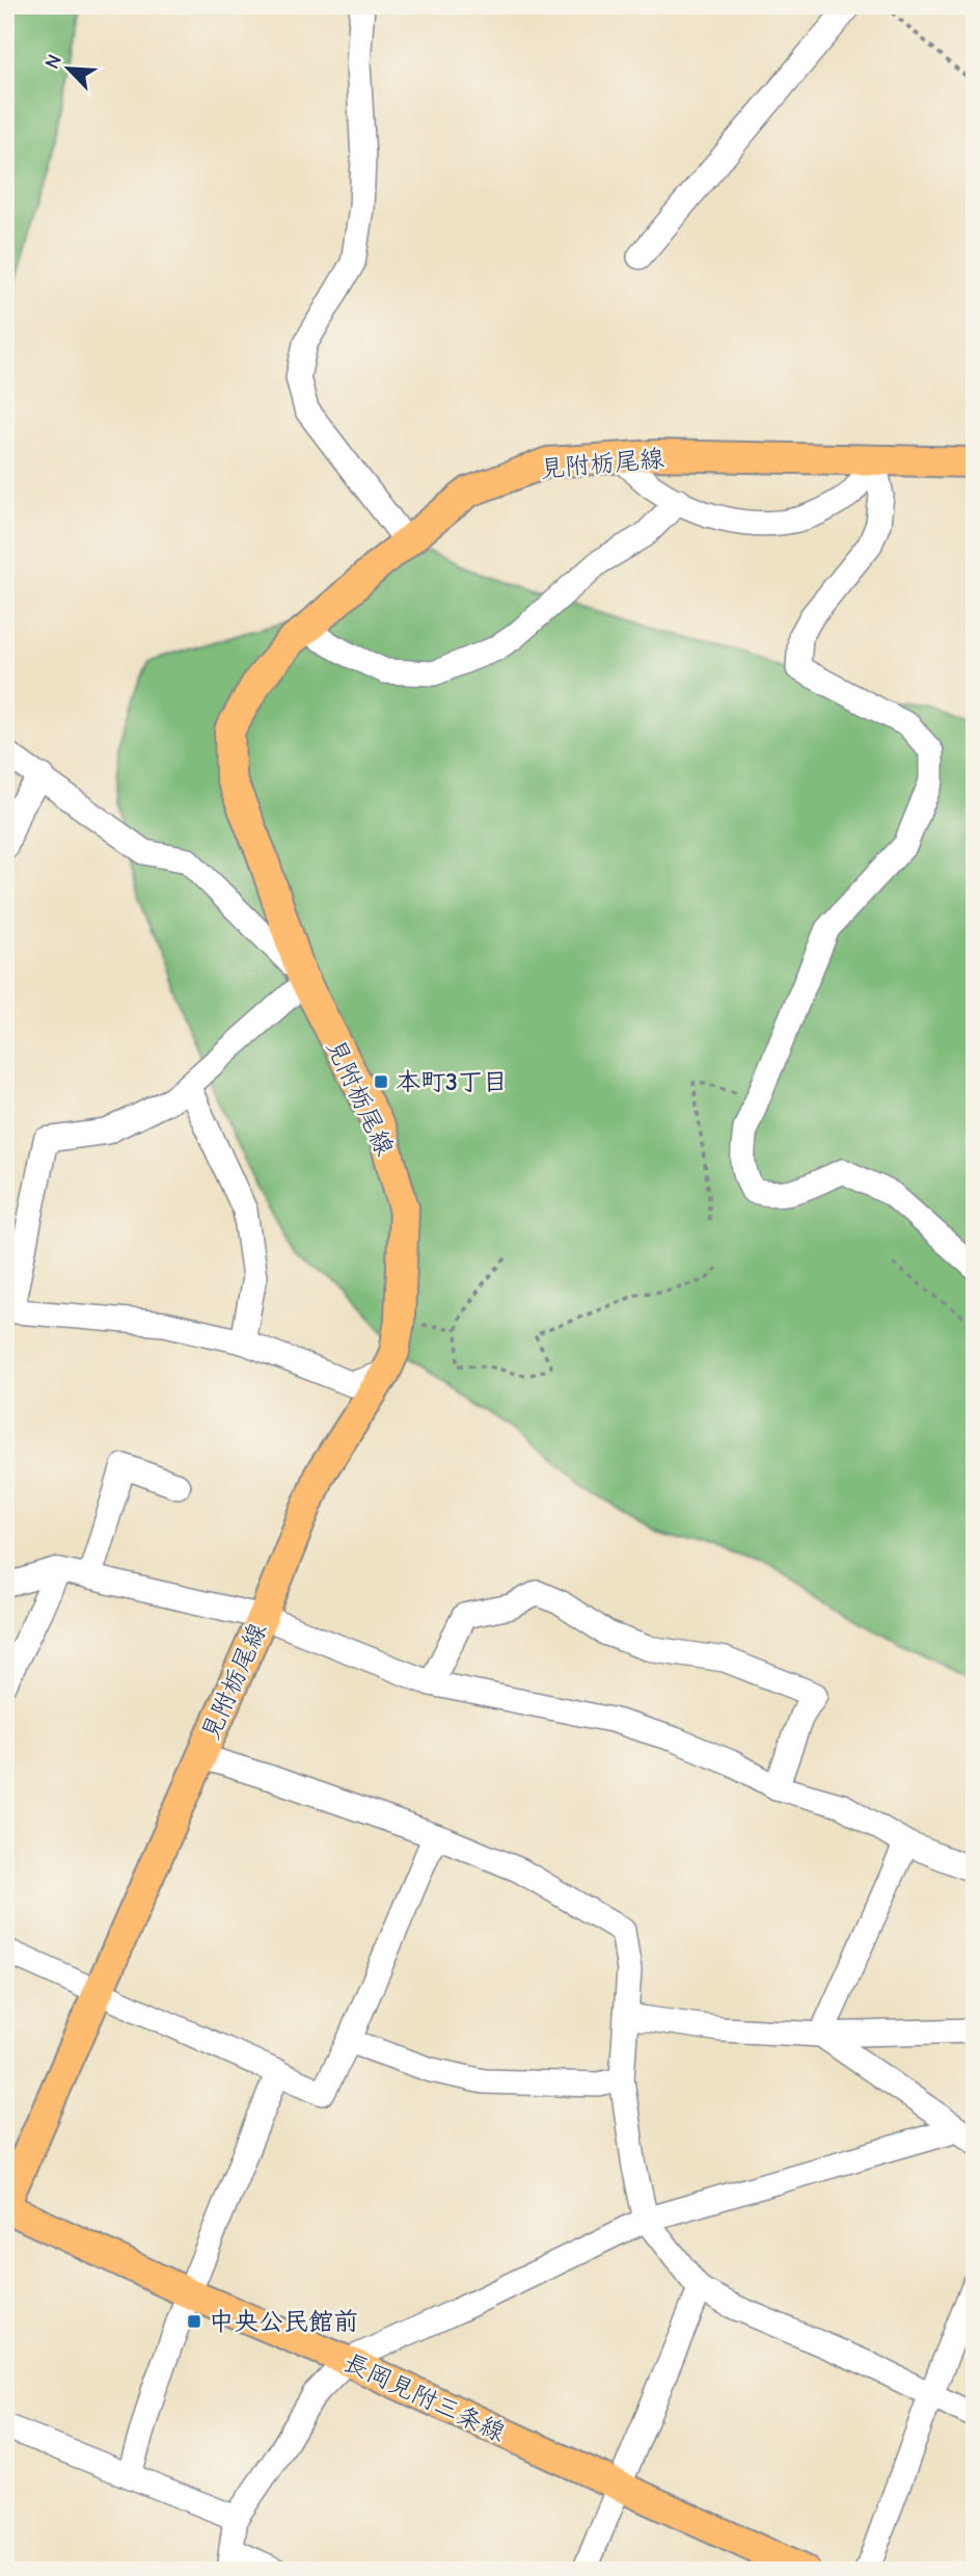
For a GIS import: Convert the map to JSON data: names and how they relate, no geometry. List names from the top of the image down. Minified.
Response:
{"streets":{"main road":["見附栃尾線","長岡見附三条線"]},"crossings":[["見附栃尾線","長岡見附三条線"]],"places":{"transit":["本町3丁目","中央公民館前"]},"north":"top left"}
